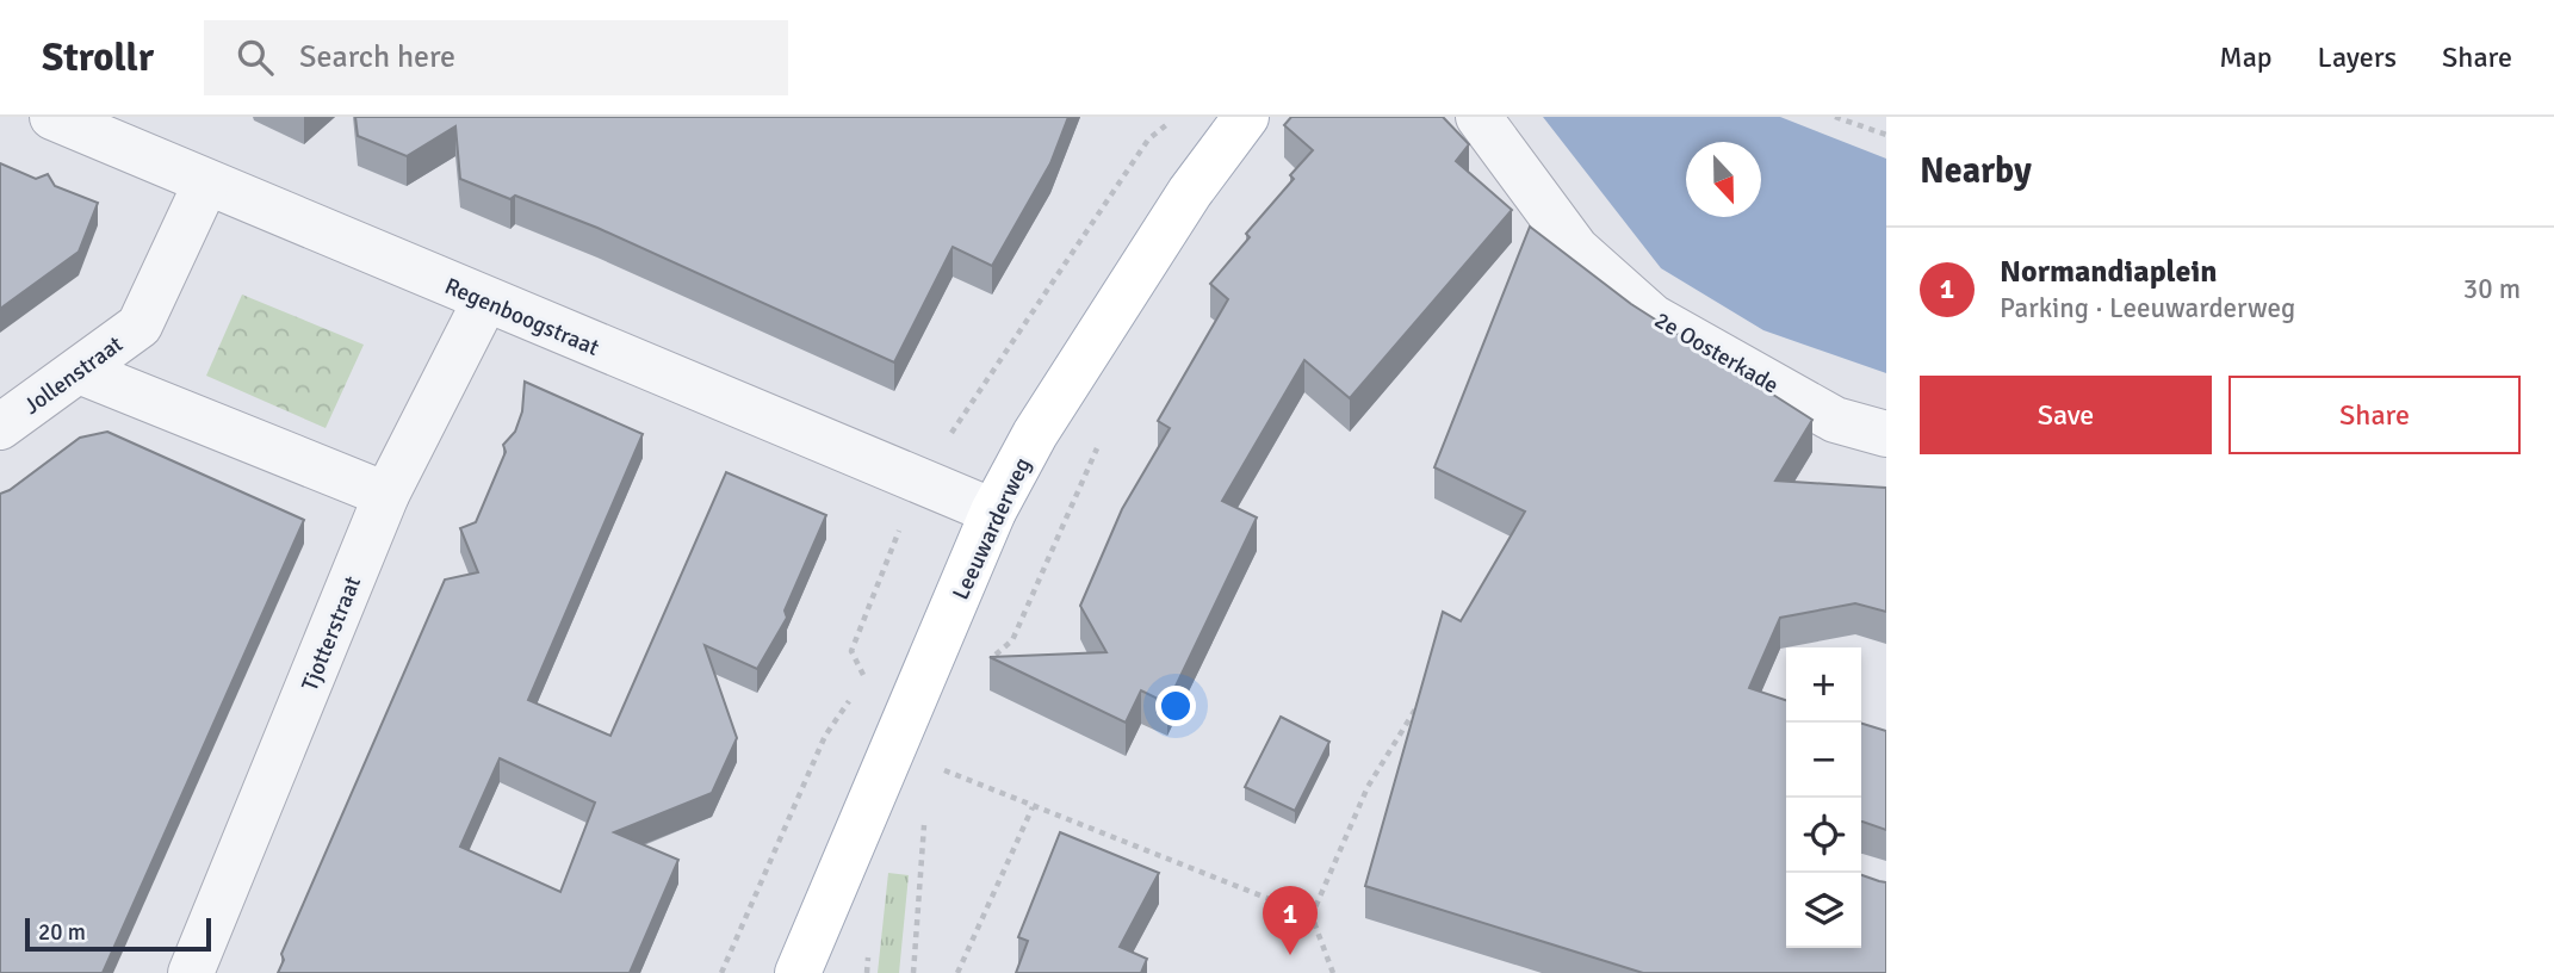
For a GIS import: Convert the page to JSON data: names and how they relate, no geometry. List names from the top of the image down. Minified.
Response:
{"streets":{"main road":["Leeuwarderweg"],"street":["Regenboogstraat","2e Oosterkade","Jollenstraat","Tjotterstraat"]},"crossings":[["Regenboogstraat","Jollenstraat"],["Regenboogstraat","Leeuwarderweg"],["Regenboogstraat","Tjotterstraat"]],"scale_bar":"20 m","north":"bottom","page":{"header":"Strollr","search":"Search here","nav":["Map","Layers","Share"],"heading":"Nearby","list":[{"mark":"1","name":"Normandiaplein","note":"Parking · Leeuwarderweg","value":"30 m"}],"buttons":["Save","Share"],"map_buttons":["+","−"],"pins":"1","scale":"20 m"}}
